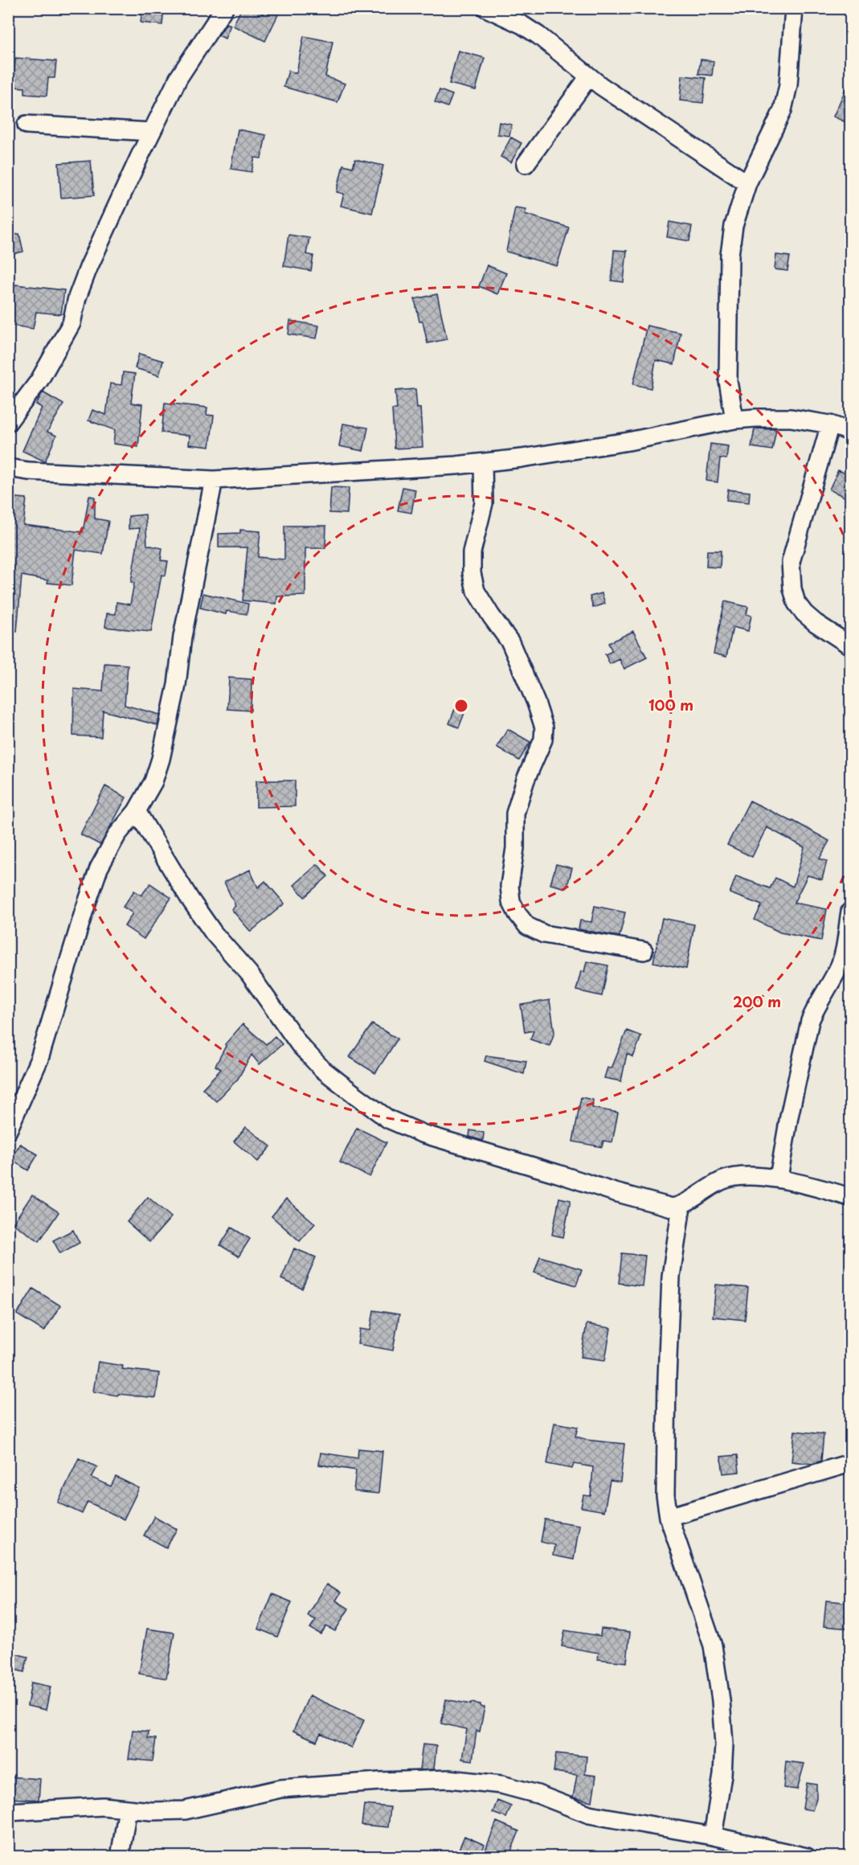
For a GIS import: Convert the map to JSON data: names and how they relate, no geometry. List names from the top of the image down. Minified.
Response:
{"rings":["100 m","200 m"]}
